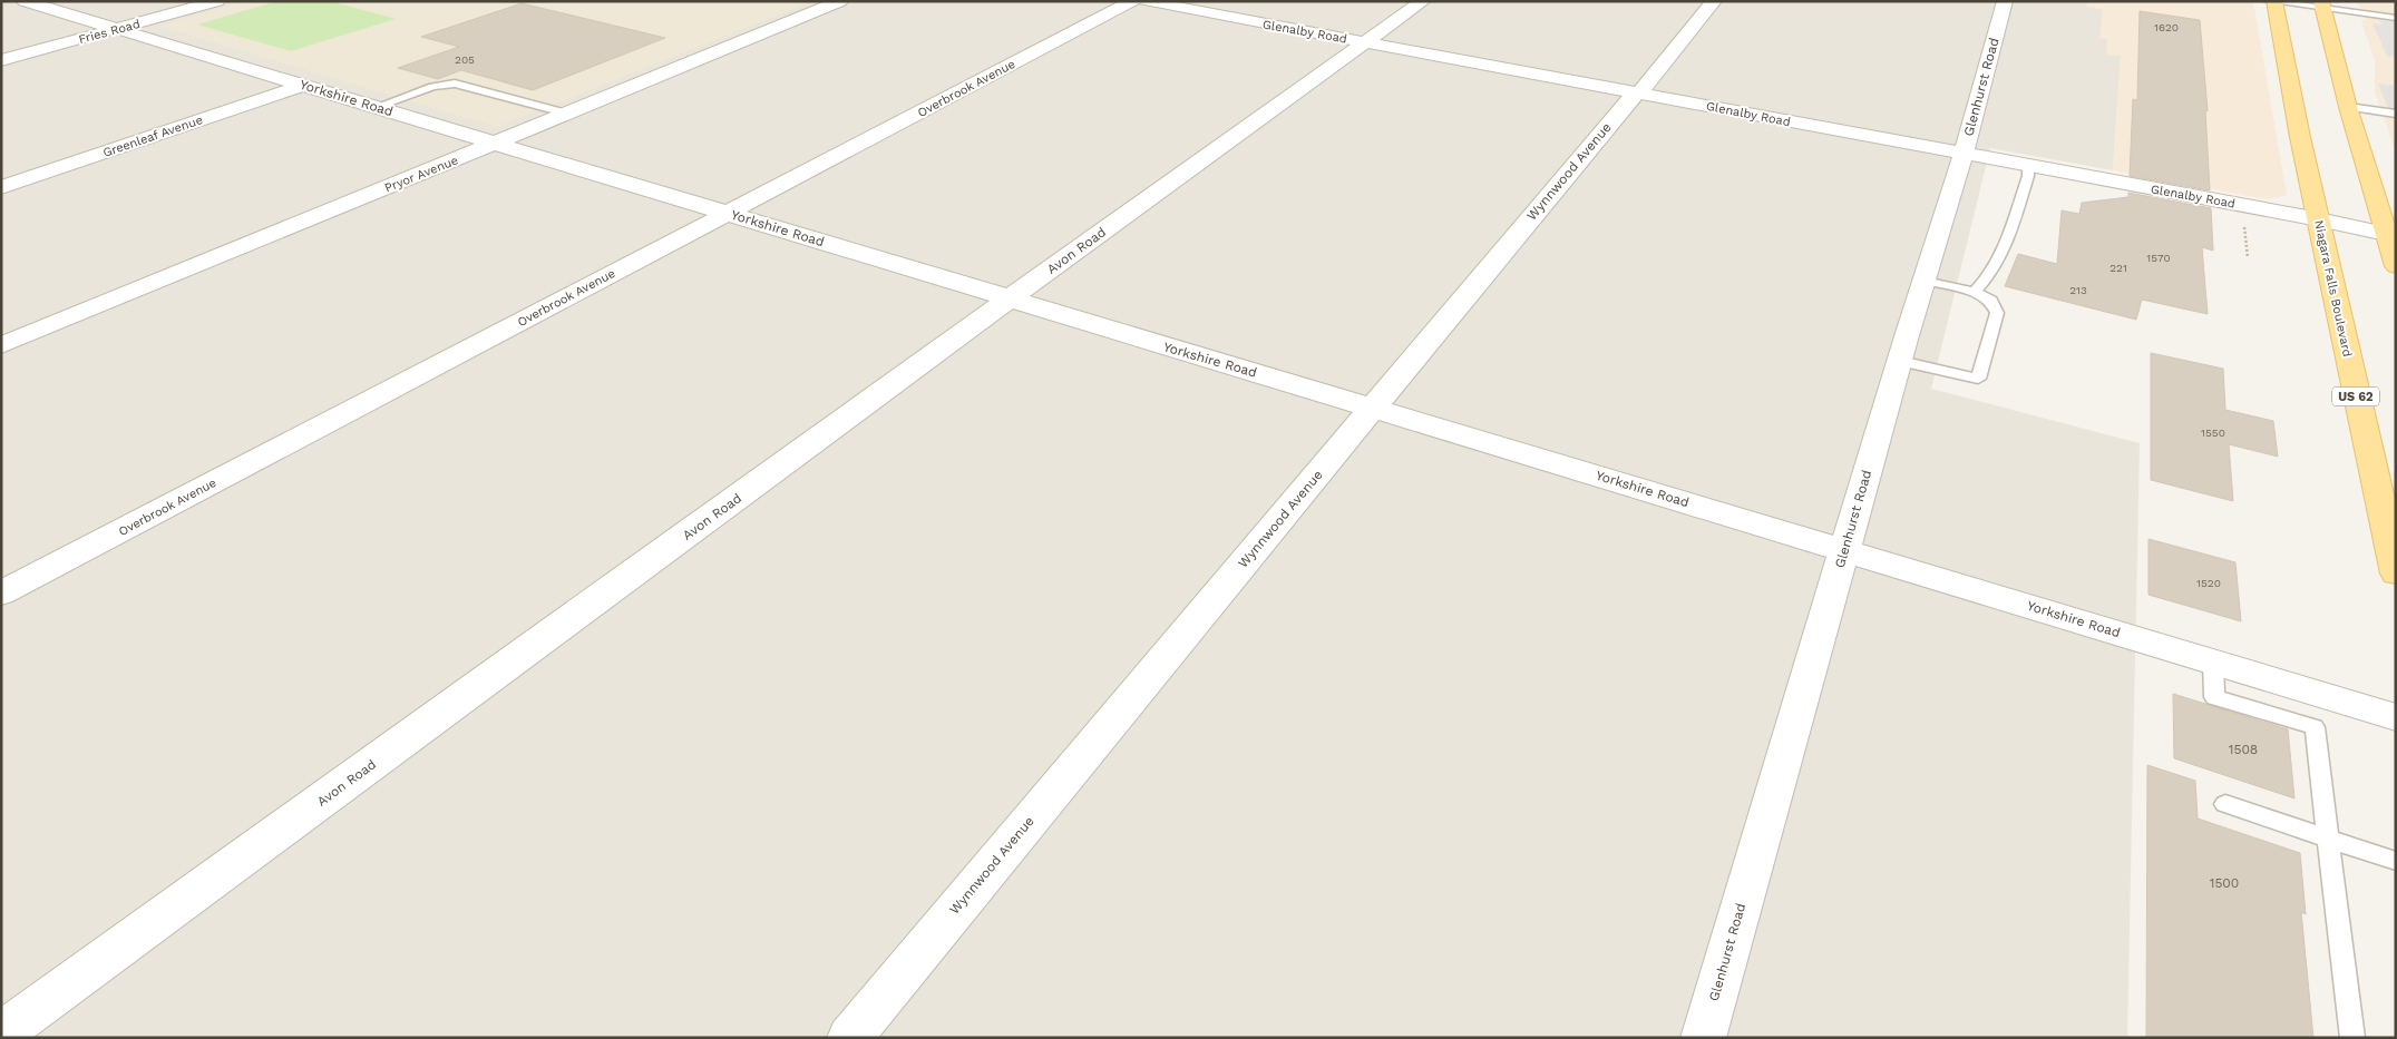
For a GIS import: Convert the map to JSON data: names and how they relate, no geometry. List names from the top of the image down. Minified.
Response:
{"streets":{"main road":["Niagara Falls Boulevard","US 62"],"street":["Fries Road","Glenalby Road","Glenhurst Road","Overbrook Avenue","Yorkshire Road","Greenleaf Avenue","Wynnwood Avenue","Pryor Avenue","Avon Road"]},"crossings":[["Fries Road","Yorkshire Road"],["Glenalby Road","Glenhurst Road"],["Glenalby Road","Wynnwood Avenue"],["Glenalby Road","Avon Road"],["Glenalby Road","Niagara Falls Boulevard"],["Glenhurst Road","Yorkshire Road"],["Overbrook Avenue","Yorkshire Road"],["Yorkshire Road","Greenleaf Avenue"],["Yorkshire Road","Wynnwood Avenue"],["Yorkshire Road","Pryor Avenue"],["Yorkshire Road","Avon Road"]],"house_numbers":["1620","205","1570","221","213","1550","1520","1508","1500"]}
